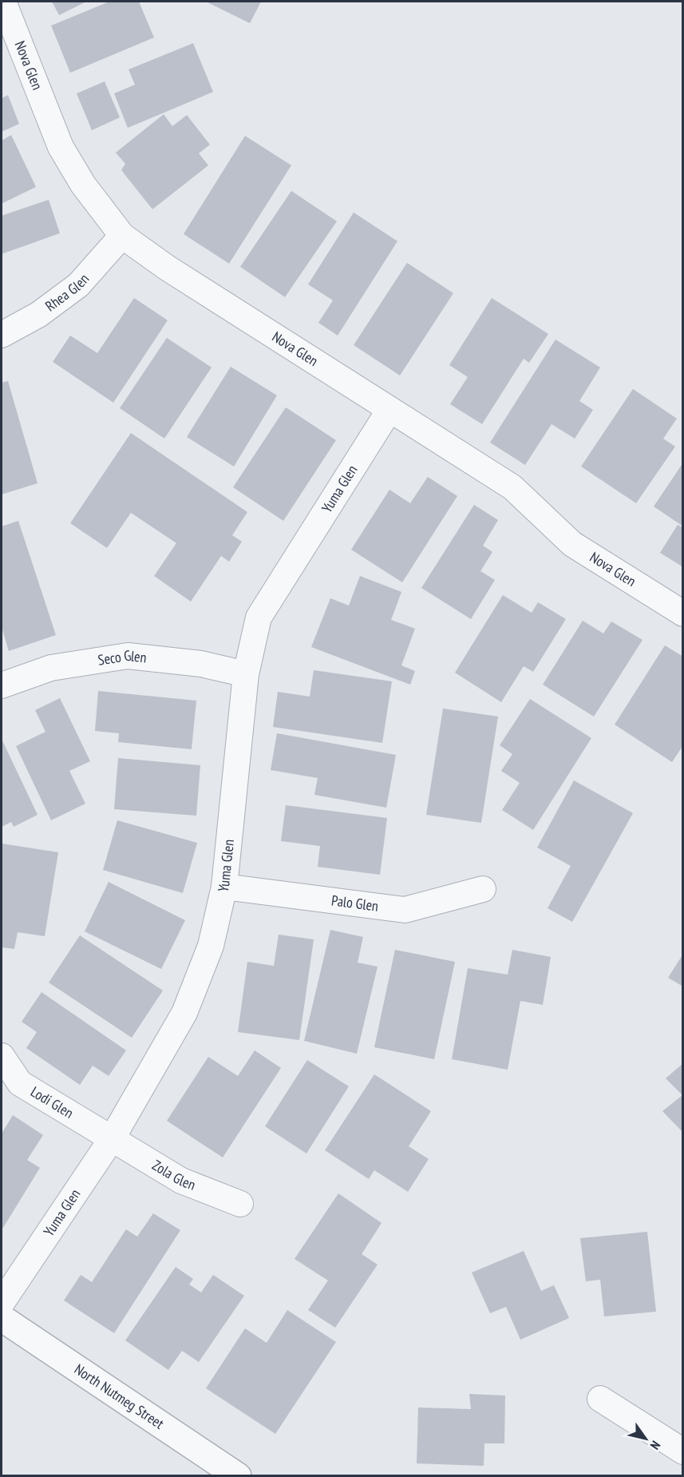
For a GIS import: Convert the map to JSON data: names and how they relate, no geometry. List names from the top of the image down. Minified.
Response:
{"streets":{"street":["Nova Glen","Rhea Glen","Yuma Glen","Seco Glen","Palo Glen","Lodi Glen","Zola Glen","North Nutmeg Street"]},"crossings":[["Nova Glen","Rhea Glen"],["Nova Glen","Yuma Glen"],["Yuma Glen","Seco Glen"],["Yuma Glen","Palo Glen"],["Yuma Glen","Lodi Glen"],["Yuma Glen","Zola Glen"],["Lodi Glen","Zola Glen"]],"north":"bottom right"}
